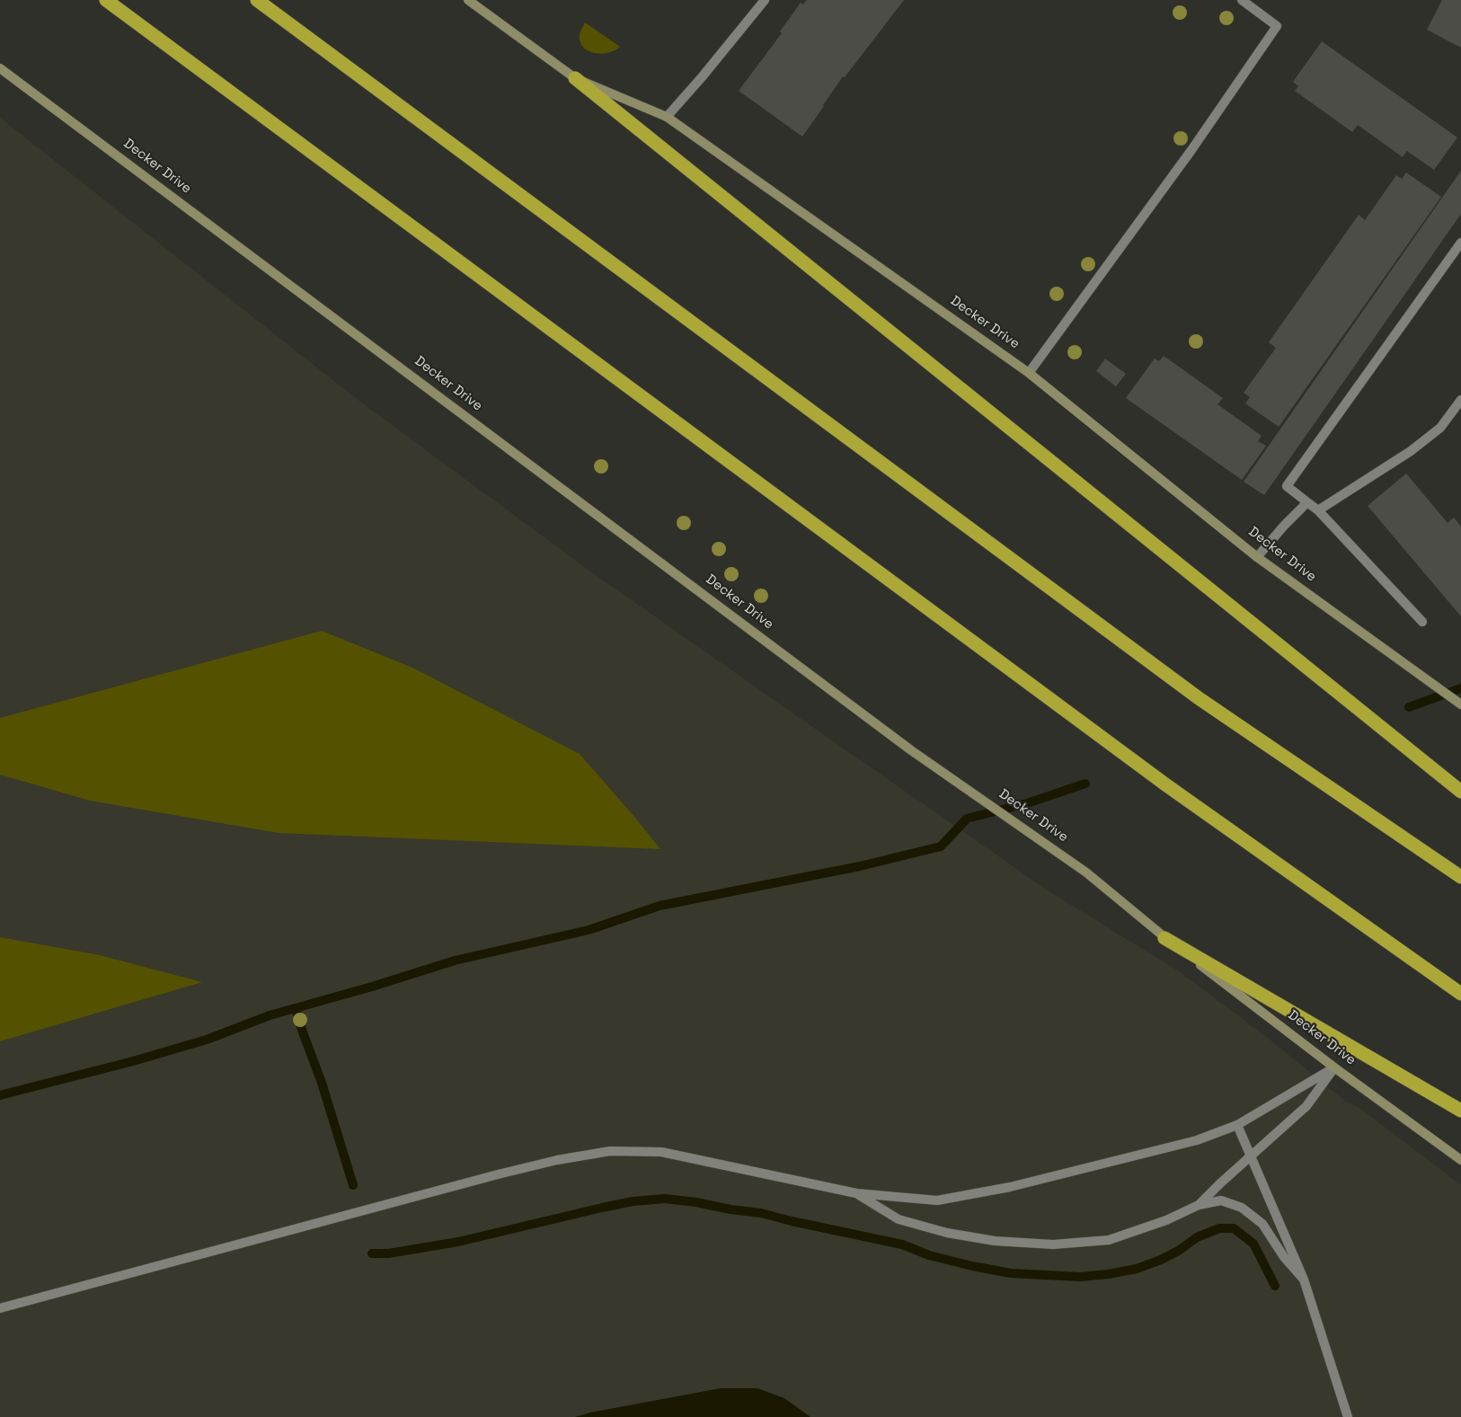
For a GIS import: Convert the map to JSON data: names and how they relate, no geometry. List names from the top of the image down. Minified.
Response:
{"streets":{"main road":["Decker Drive"]}}
